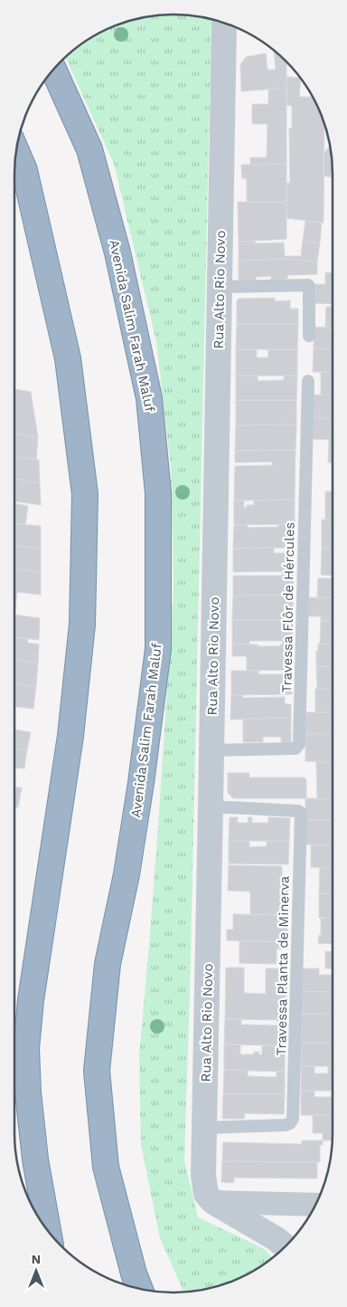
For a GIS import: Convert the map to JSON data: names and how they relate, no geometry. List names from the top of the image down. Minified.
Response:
{"streets":{"highway":["Avenida Salim Farah Maluf"],"street":["Rua Alto Rio Novo"],"lane":["Travessa Flôr de Hércules","Travessa Planta de Minerva"]},"crossings":[["Rua Alto Rio Novo","Travessa Flôr de Hércules"],["Rua Alto Rio Novo","Travessa Planta de Minerva"]],"north":"top"}
